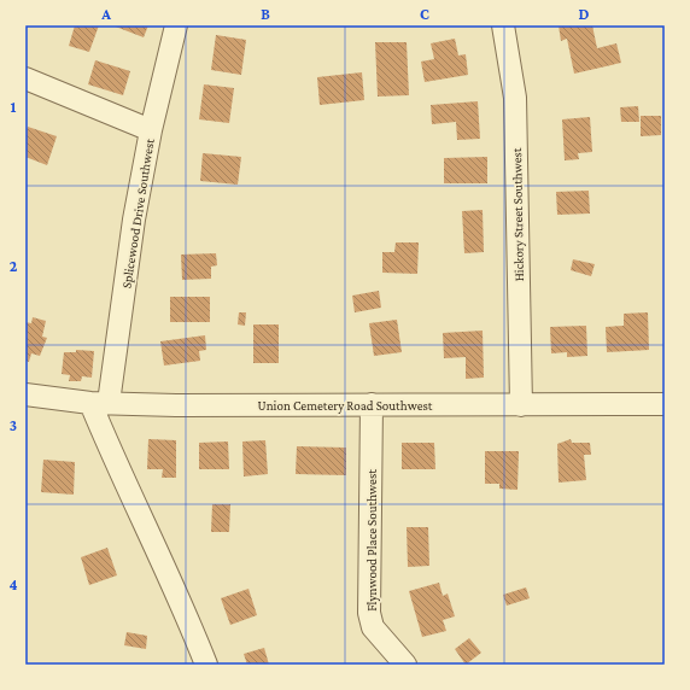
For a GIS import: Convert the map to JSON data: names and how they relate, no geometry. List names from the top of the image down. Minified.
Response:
{"streets":{"street":["Splicewood Drive Southwest","Hickory Street Southwest","Union Cemetery Road Southwest","Flynwood Place Southwest"]},"crossings":[["Splicewood Drive Southwest","Union Cemetery Road Southwest"],["Hickory Street Southwest","Union Cemetery Road Southwest"],["Union Cemetery Road Southwest","Flynwood Place Southwest"]],"grid":{"columns":["A","B","C","D"],"rows":["1","2","3","4"]}}
